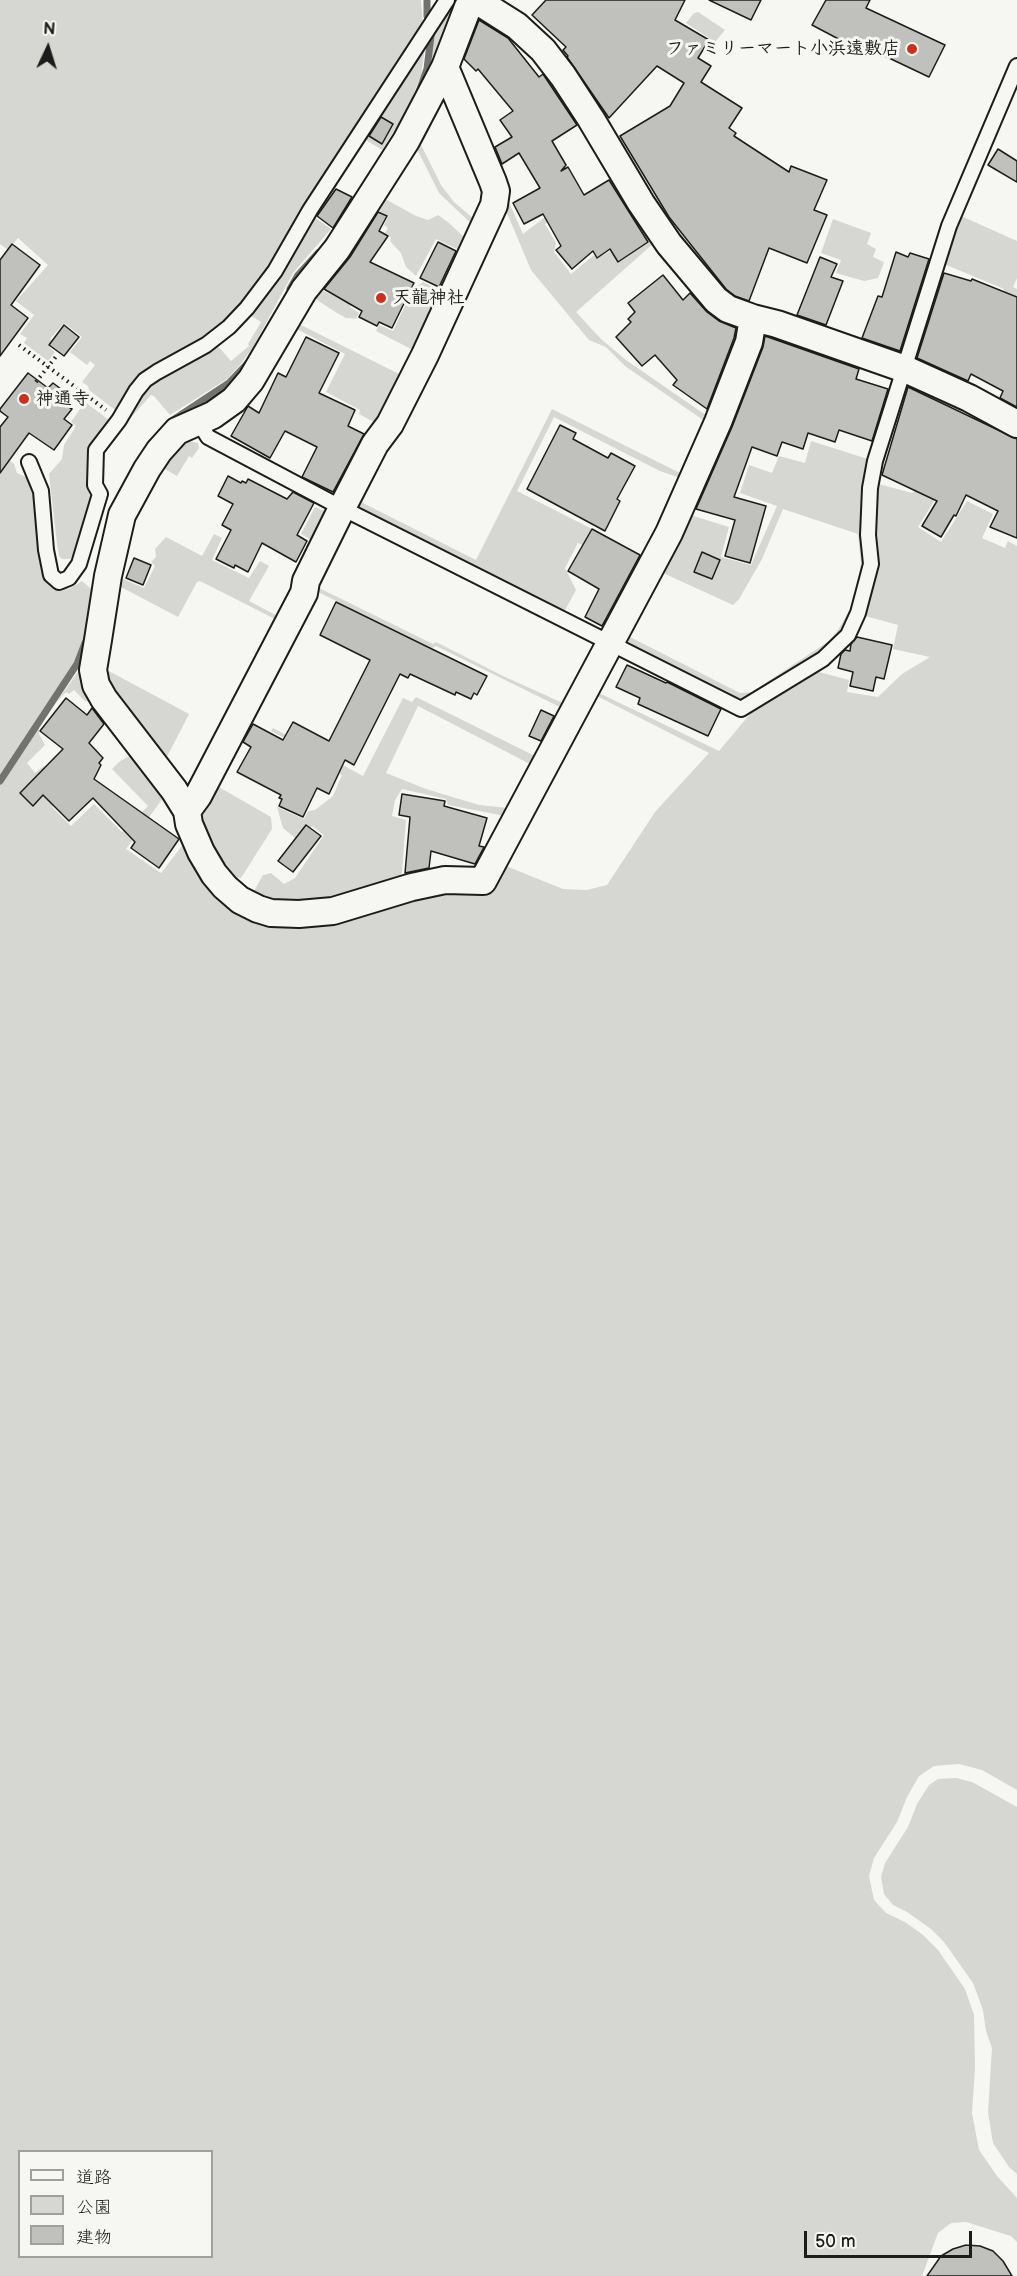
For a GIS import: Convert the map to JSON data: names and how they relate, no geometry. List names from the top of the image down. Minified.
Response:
{"places":["ファミリーマート小浜遠敷店","天龍神社","神通寺"],"legend":["道路","公園","建物"],"scale_bar":"50 m","north":"top"}
